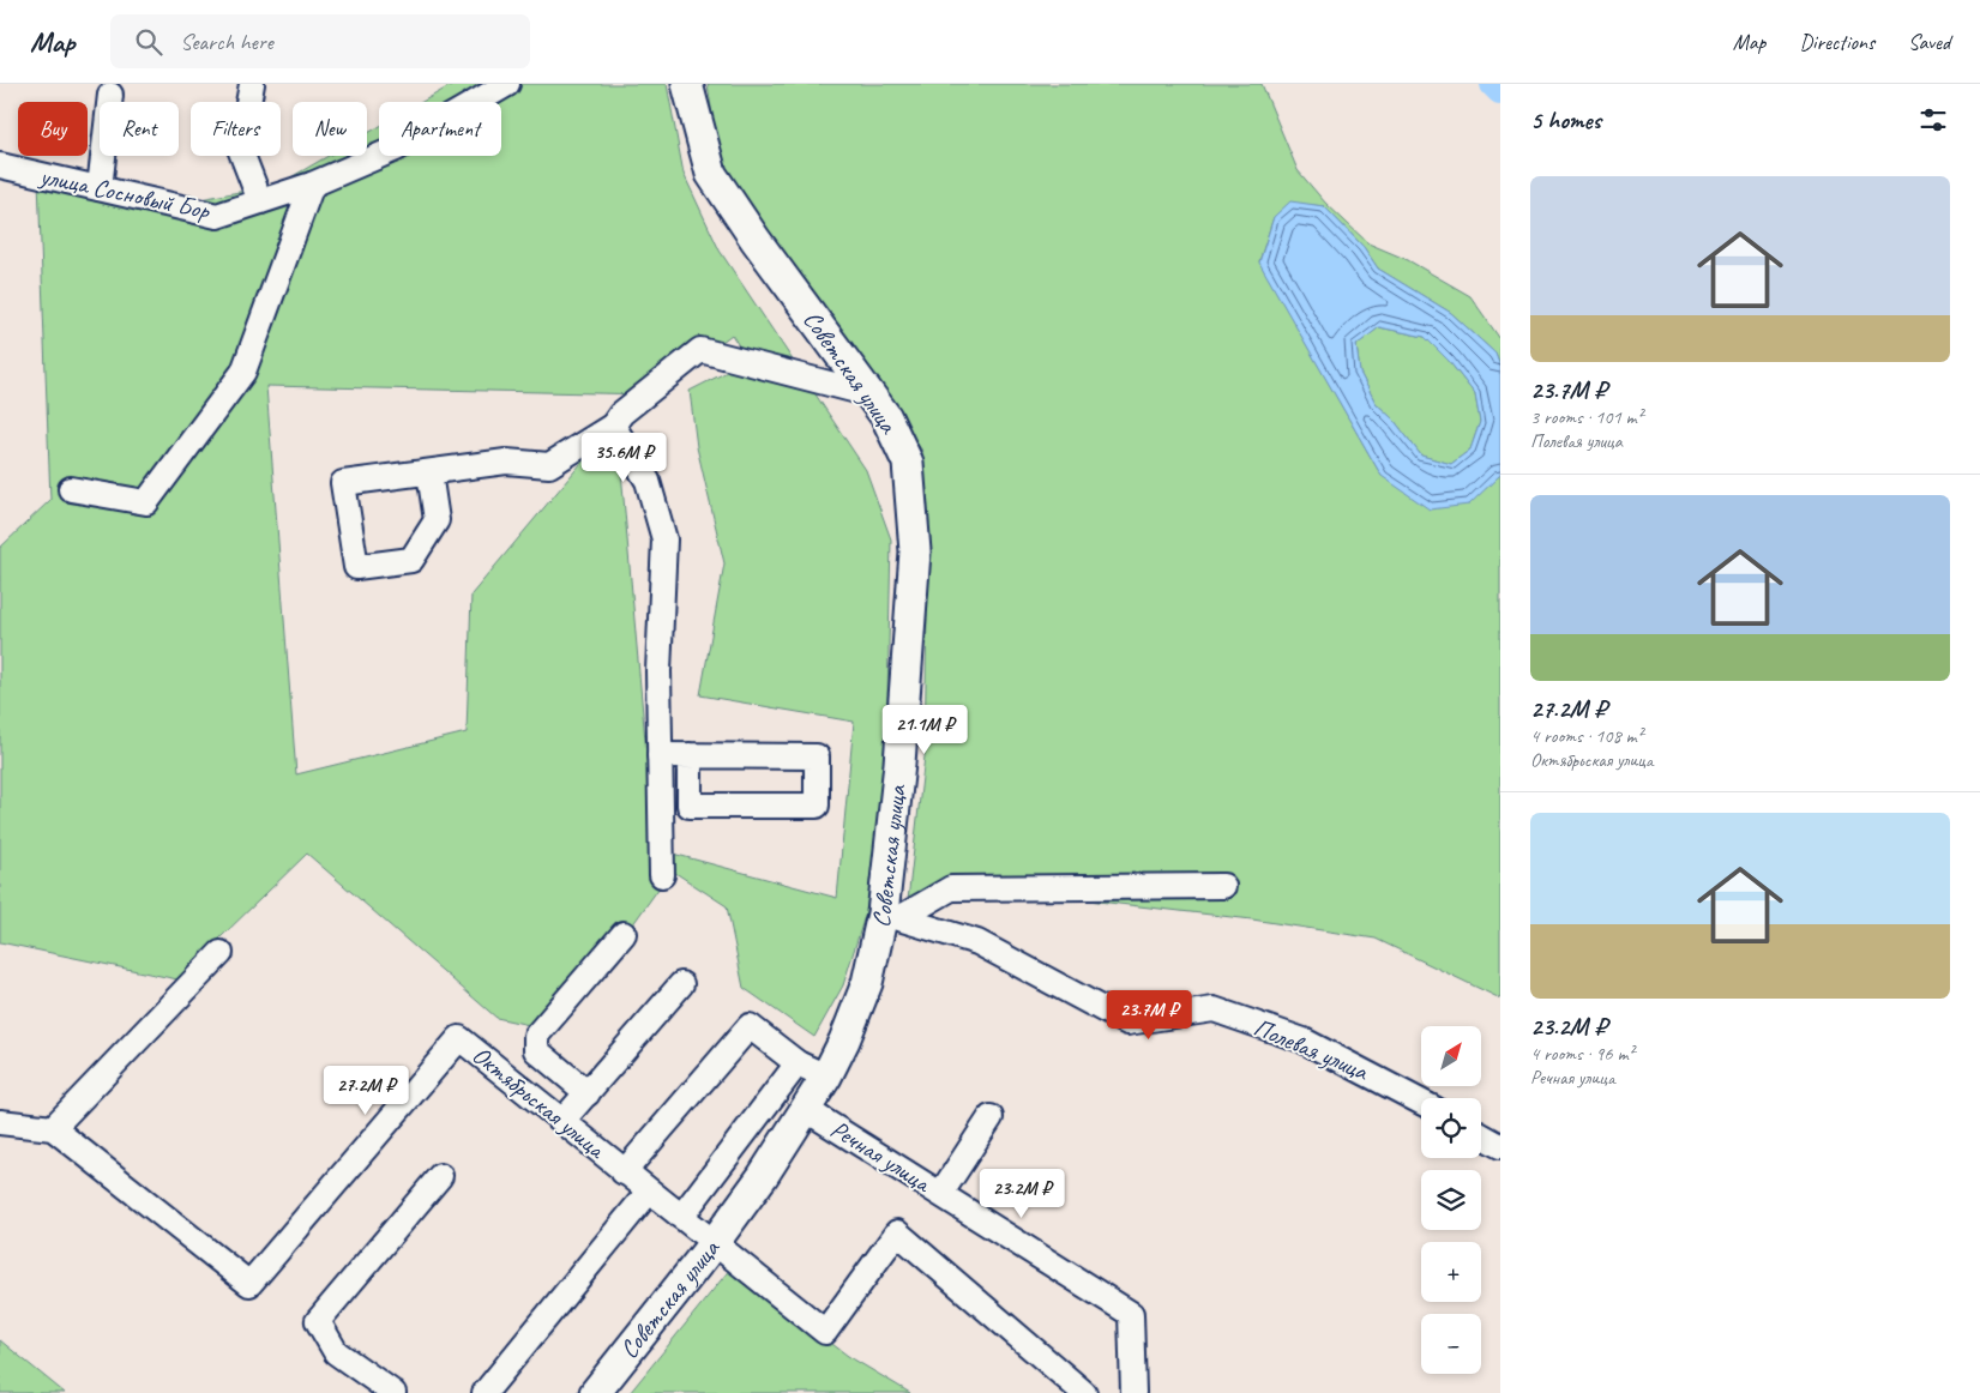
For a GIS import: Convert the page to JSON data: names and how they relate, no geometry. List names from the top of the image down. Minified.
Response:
{"streets":{"main road":["Советская улица"],"street":["улица Сосновый Бор","Полевая улица","Октябрьская улица","Речная улица"]},"crossings":[["Советская улица","Полевая улица"],["Советская улица","Октябрьская улица"],["Советская улица","Речная улица"]],"north":"top right","page":{"header":"Map","search":"Search here","nav":["Map","Directions","Saved"],"heading":"5 homes","chip":["Buy","Rent","Filters","New","Apartment"],"list":[{"name":"23.7M ₽","note":"3 rooms · 101 m² · Полевая улица"},{"name":"27.2M ₽","note":"4 rooms · 108 m² · Октябрьская улица"},{"name":"23.2M ₽","note":"4 rooms · 96 m² · Речная улица"}],"price":["35.6M ₽","21.1M ₽","23.7M ₽","27.2M ₽","23.2M ₽"],"map_buttons":["+","−"]}}
